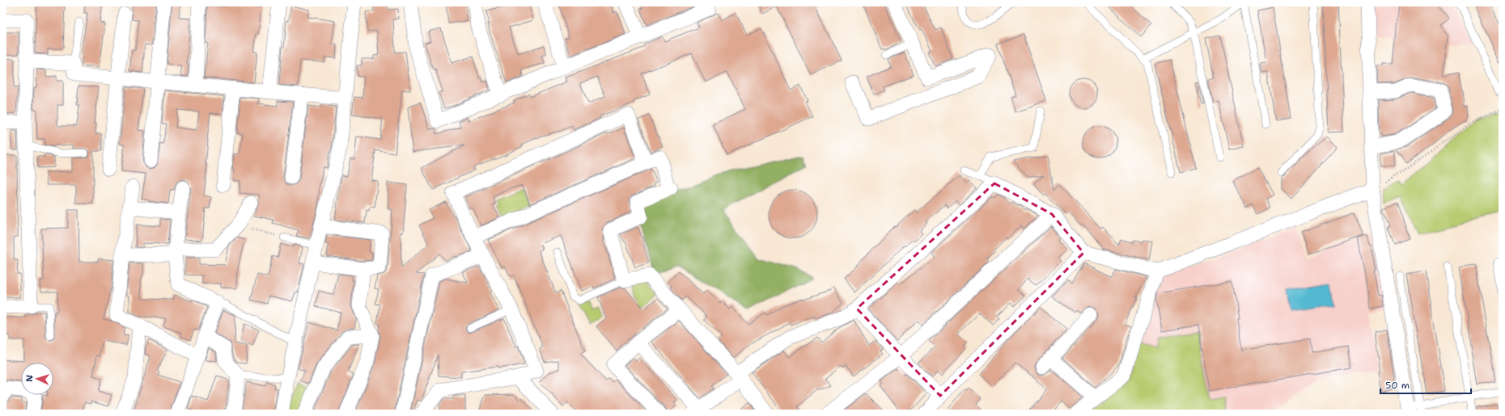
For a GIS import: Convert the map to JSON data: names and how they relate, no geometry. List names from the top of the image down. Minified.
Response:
{"scale_bar":"50 m","north":"left"}
